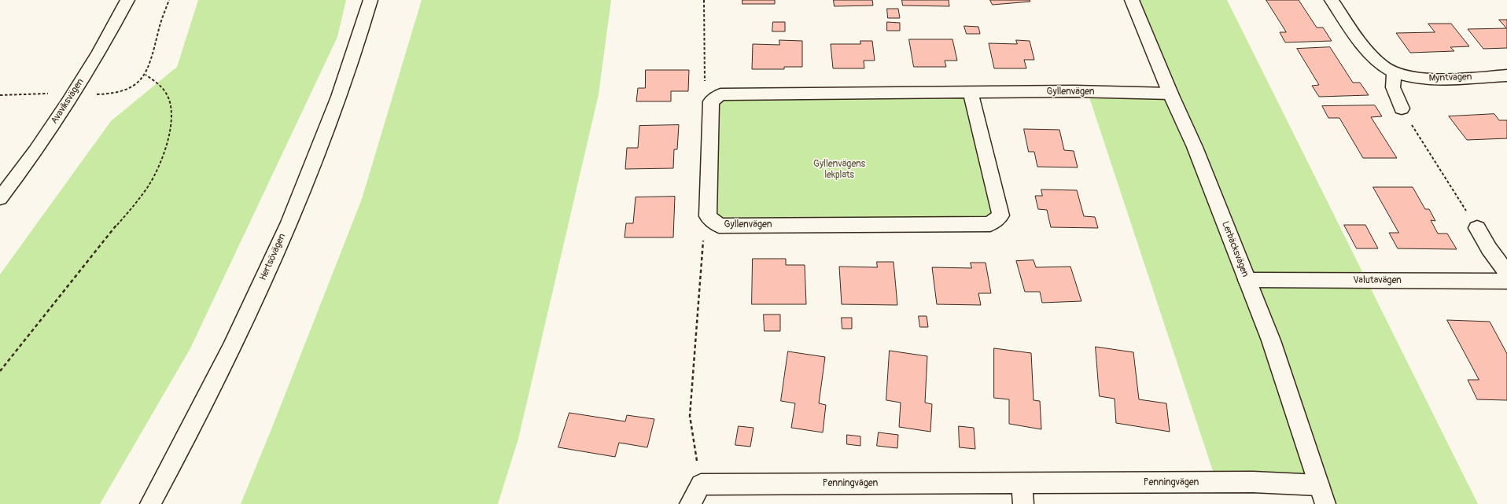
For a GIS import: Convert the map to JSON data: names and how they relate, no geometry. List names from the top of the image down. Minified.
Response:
{"streets":{"street":["Myntvägen","Gyllenvägen","Avaviksvägen","Lerbäcksvägen","Hertsövägen","Valutavägen","Penningvägen"]},"crossings":[["Gyllenvägen","Lerbäcksvägen"],["Lerbäcksvägen","Valutavägen"],["Lerbäcksvägen","Penningvägen"]],"parks":["Gyllenvägens lekplats"]}
